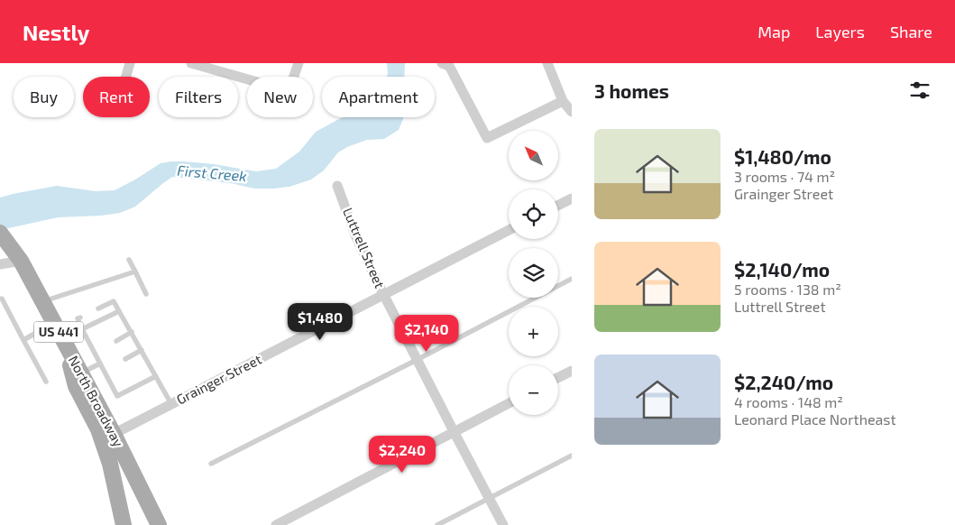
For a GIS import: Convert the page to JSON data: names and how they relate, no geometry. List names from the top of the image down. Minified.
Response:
{"streets":{"main road":["US 441","North Broadway"],"street":["Luttrell Street","Grainger Street"]},"crossings":[["Luttrell Street","Grainger Street"],["Grainger Street","North Broadway"]],"water":["First Creek"],"north":"top left","page":{"header":"Nestly","nav":["Map","Layers","Share"],"heading":"3 homes","chip":["Buy","Rent","Filters","New","Apartment"],"list":[{"name":"$1,480/mo","note":"3 rooms · 74 m² · Grainger Street"},{"name":"$2,140/mo","note":"5 rooms · 138 m² · Luttrell Street"},{"name":"$2,240/mo","note":"4 rooms · 148 m² · Leonard Place Northeast"}],"map_buttons":["+","−"],"price":["$1,480","$2,140","$2,240"]}}
